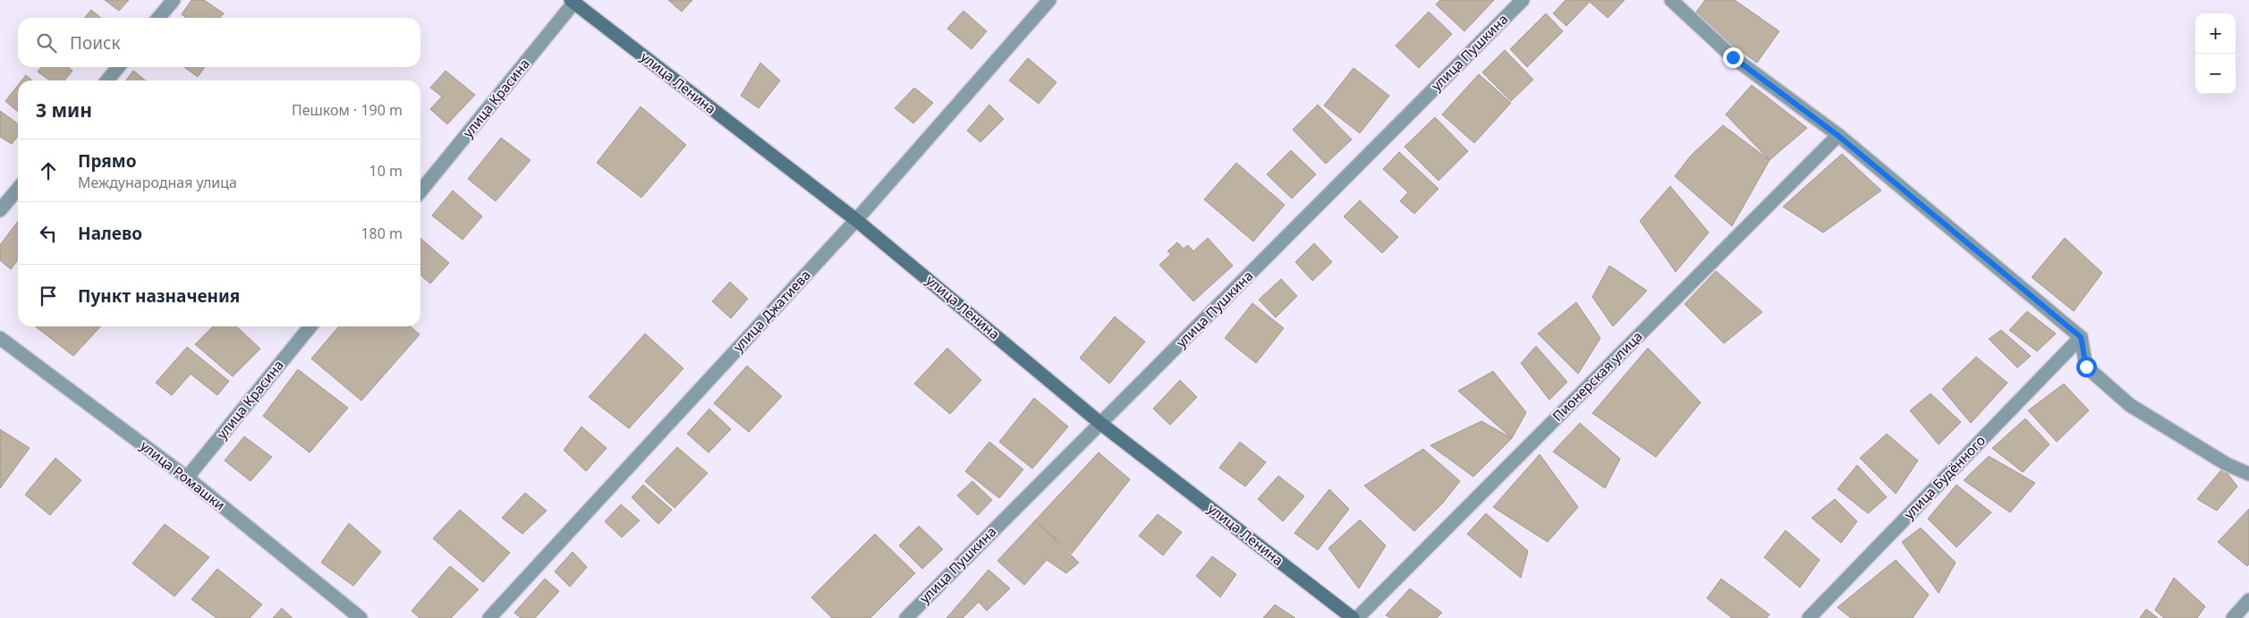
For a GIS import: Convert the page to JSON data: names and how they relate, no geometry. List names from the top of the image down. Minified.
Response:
{"streets":{"street":["улица Пушкина","улица Ленина","улица Красина","улица Джатиева","Пионерская улица","улица Ромашки","улица Будённого"]},"crossings":[["улица Пушкина","улица Ленина"],["улица Ленина","улица Красина"],["улица Ленина","улица Джатиева"],["улица Красина","улица Ромашки"]],"page":{"map_buttons":["+","−"],"search":"Поиск","heading":["3 мин","Пешком · 190 m"],"list":[["Прямо","Международная улица","10 m"],["Налево","180 m"],"Пункт назначения"]}}
